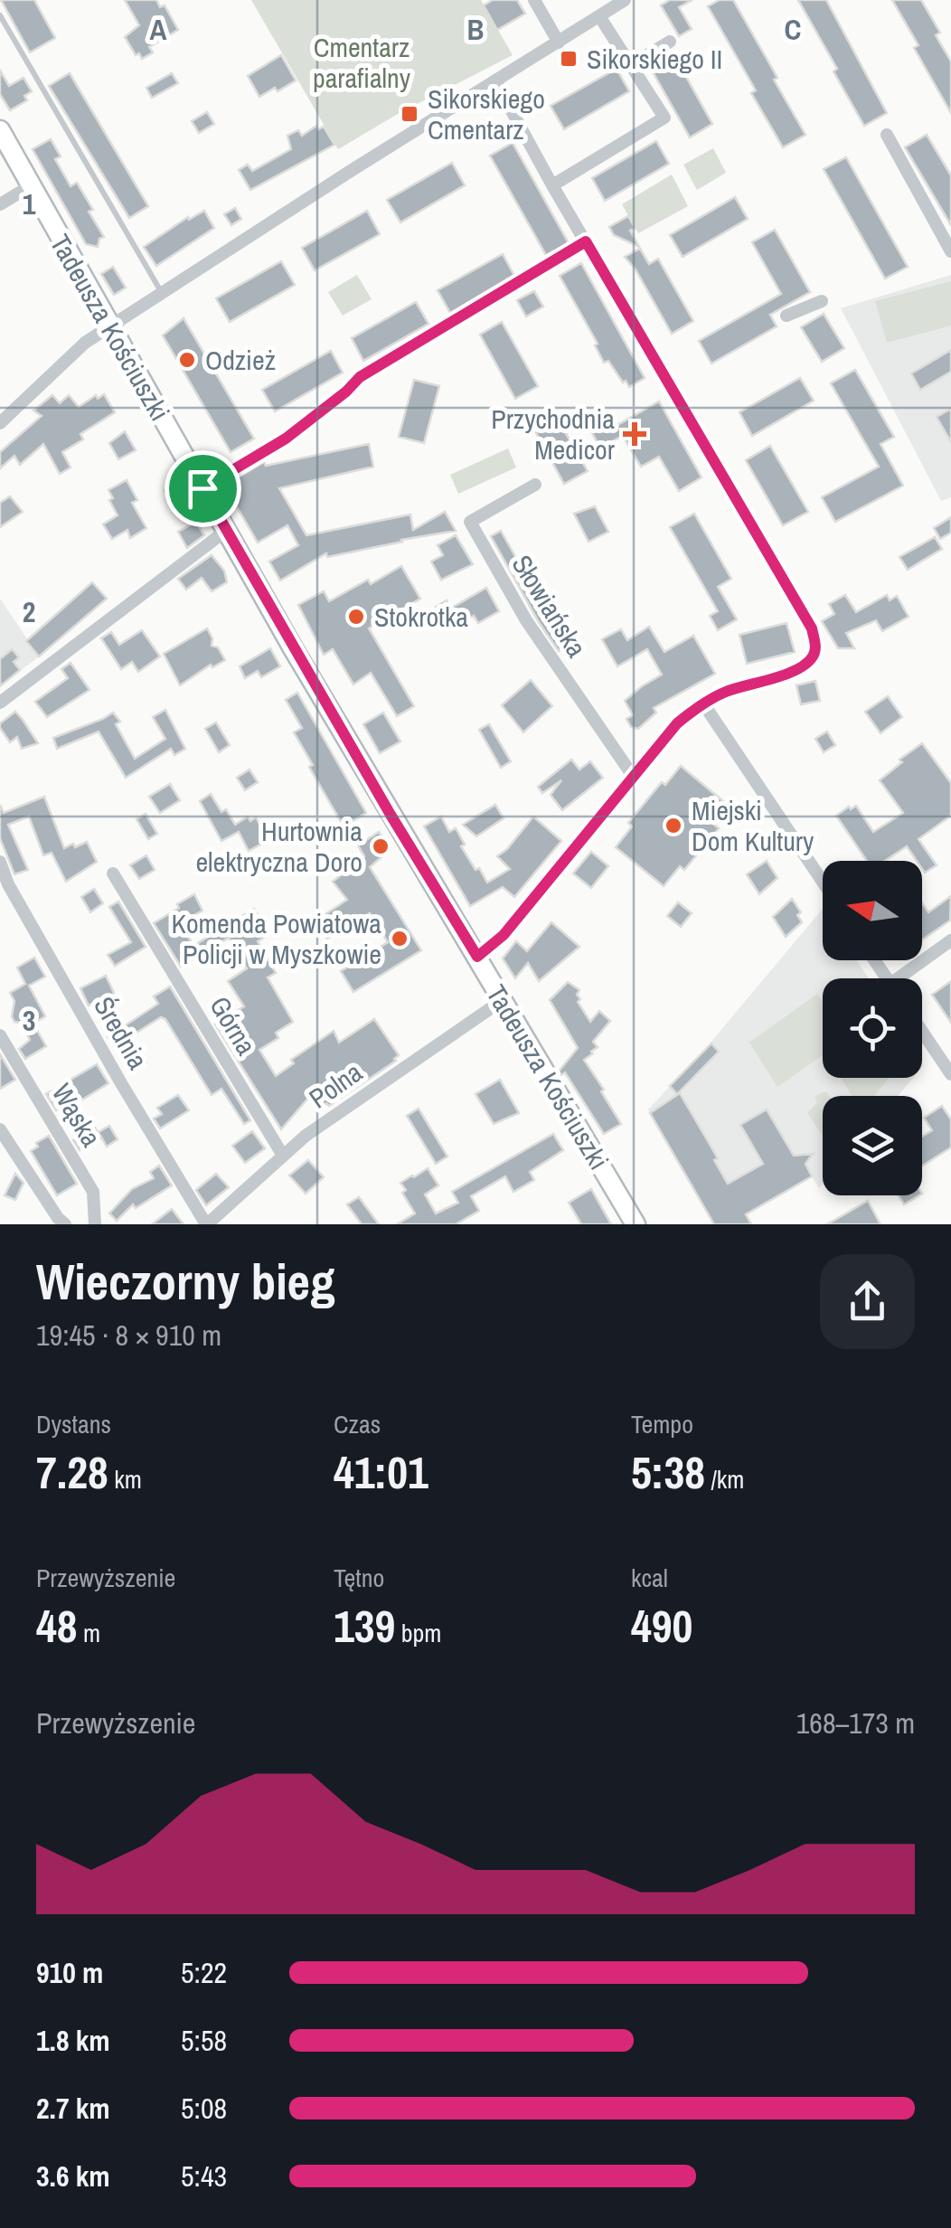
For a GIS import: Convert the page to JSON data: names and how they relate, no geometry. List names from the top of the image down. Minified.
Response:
{"streets":{"main road":["Tadeusza Kościuszki"],"street":["Słowiańska","Górna","Średnia","Polna","Wąska"]},"crossings":[["Tadeusza Kościuszki","Polna"],["Górna","Polna"],["Średnia","Polna"]],"parks":["Cmentarz parafialny"],"places":{"transit":["Sikorskiego II","Sikorskiego Cmentarz"],"other":["Odzież","Stokrotka","Miejski Dom Kultury","Hurtownia elektryczna Doro","Komenda Powiatowa Policji w Myszkowie"],"health":["Przychodnia Medicor"]},"north":"left","page":{"heading":["Wieczorny bieg","19:45 · 8 × 910 m"],"stats":[["Dystans","7.28 km"],["Czas","41:01"],["Tempo","5:38 /km"],["Przewyższenie","48 m"],["Tętno","139 bpm"],["kcal","490"]],"chart":["Przewyższenie","168–173 m"],"list":[{"name":"910 m","note":"5:22"},{"name":"1.8 km","note":"5:58"},{"name":"2.7 km","note":"5:08"},{"name":"3.6 km","note":"5:43"}]},"grid":{"columns":["A","B","C"],"rows":["1","2","3"]}}
